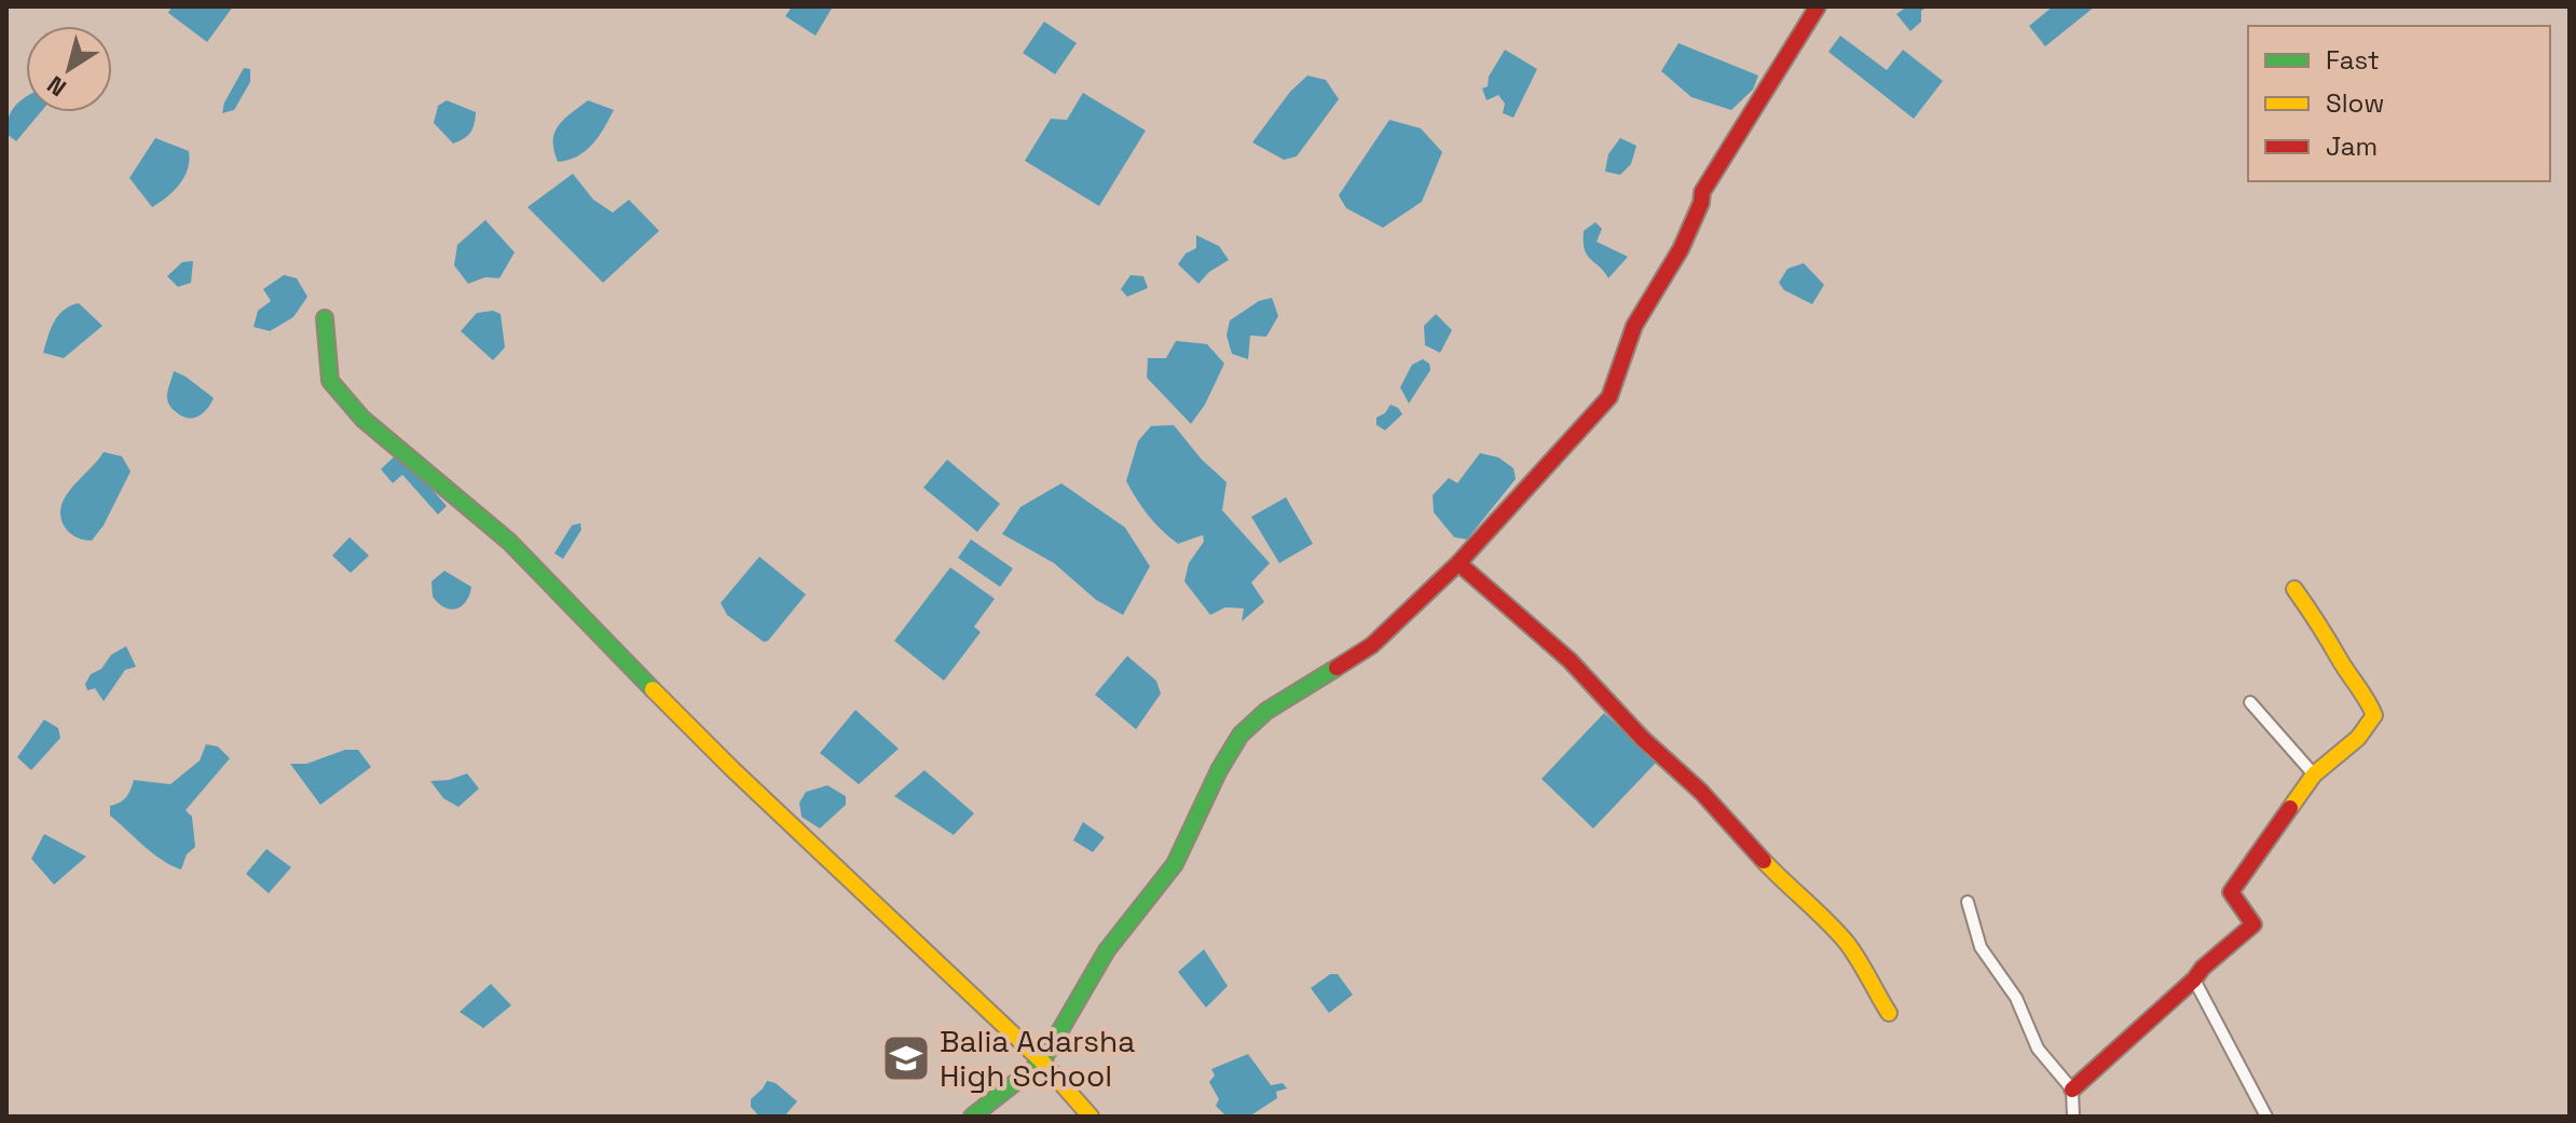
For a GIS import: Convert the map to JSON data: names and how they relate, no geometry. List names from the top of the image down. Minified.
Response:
{"places":{"school or university":["Balia Adarsha High School"]},"legend":["Fast","Slow","Jam"],"north":"bottom left"}
